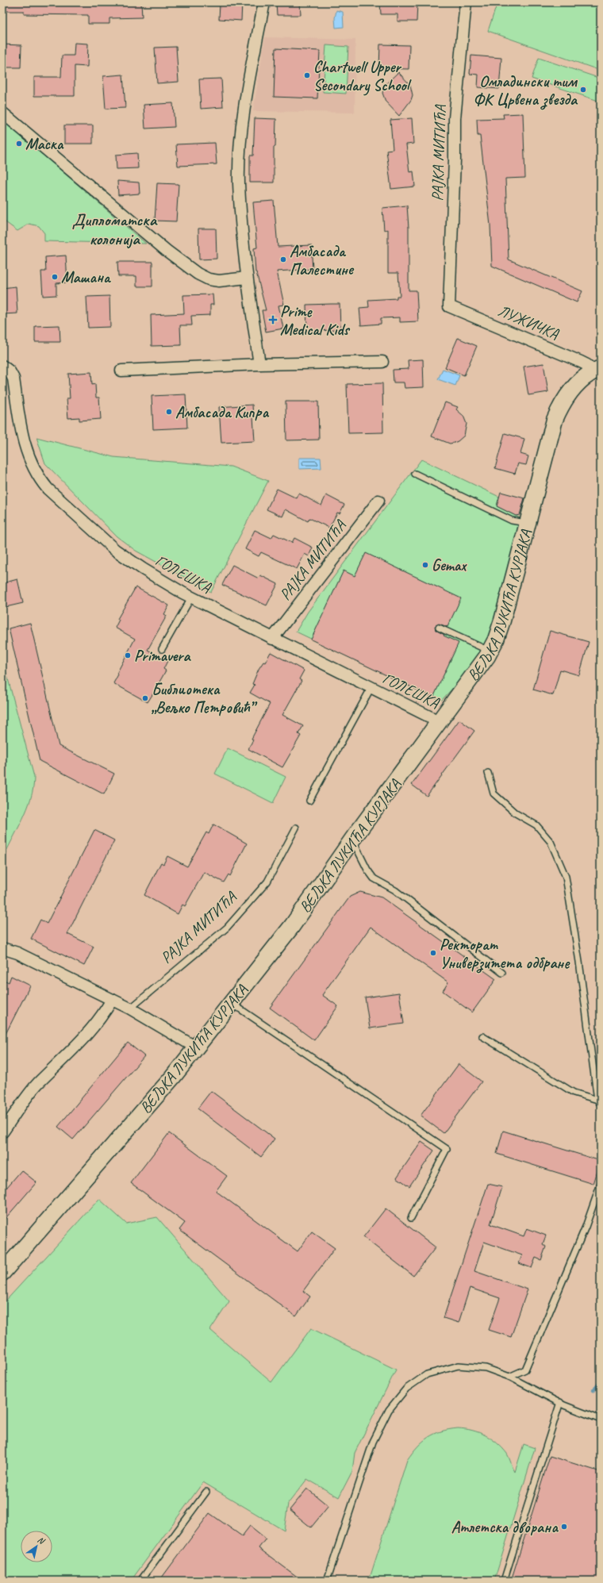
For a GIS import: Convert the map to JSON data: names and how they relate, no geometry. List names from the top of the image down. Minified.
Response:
{"streets":{"street":["РАЈКА МИТИЋА","ЛУЖИЧКА","ГОЛЕШКА","ВЕЉКА ЛУКИЋА КУРЈАКА"]},"crossings":[["РАЈКА МИТИЋА","ЛУЖИЧКА"],["РАЈКА МИТИЋА","ГОЛЕШКА"],["ЛУЖИЧКА","ВЕЉКА ЛУКИЋА КУРЈАКА"],["ГОЛЕШКА","ВЕЉКА ЛУКИЋА КУРЈАКА"]],"districts":["Дипломатска колонија"],"places":{"other":["Chartwell Upper Secondary School","Омладински тим ФК Црвена звезда","Маска","Амбасада Палестине","Машана","Амбасада Кипра","Gemax","Primavera","Библиотека „Вељко Петровић”","Ректорат Универзитета одбране","Атлетска дворана"],"health":["Prime Medical Kids"]},"north":"top right"}
